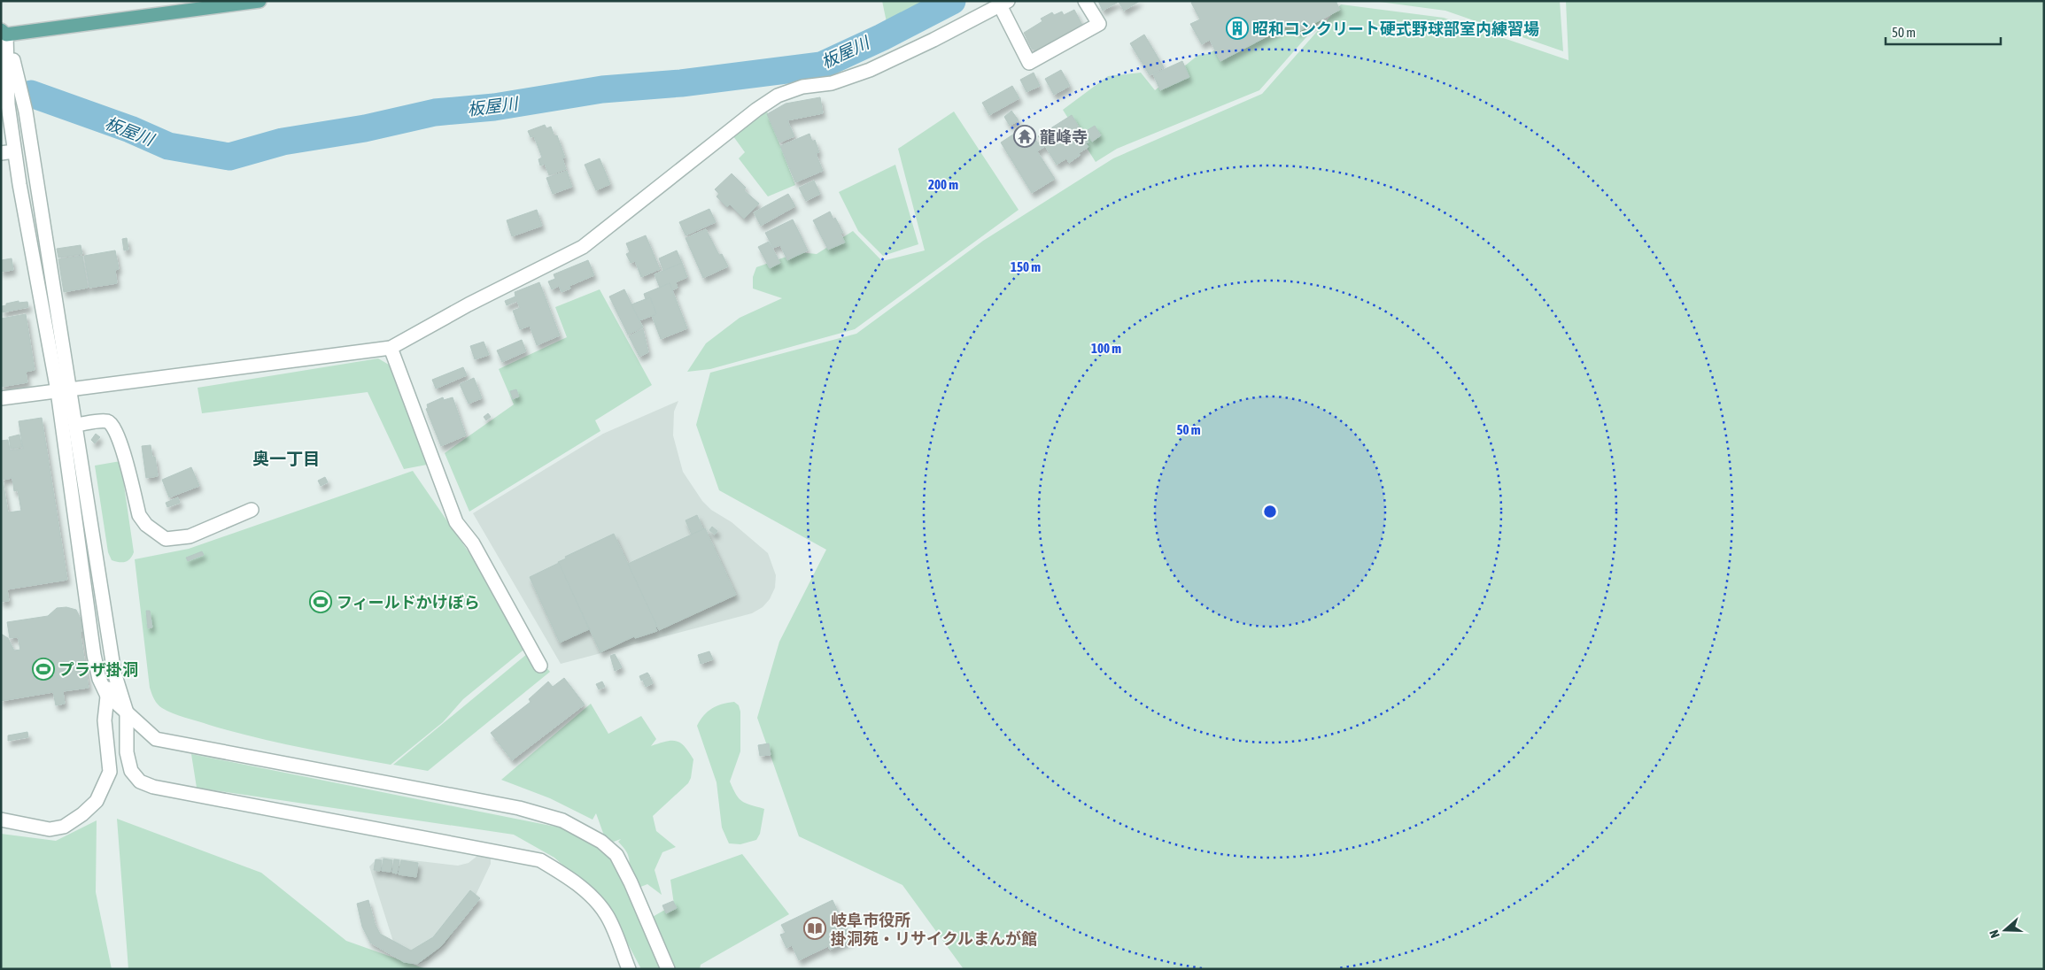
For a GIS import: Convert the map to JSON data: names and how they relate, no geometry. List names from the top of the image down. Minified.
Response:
{"districts":["奥一丁目"],"water":["板屋川"],"places":{"building":["昭和コンクリート硬式野球部室内練習場"],"temple":["龍峰寺"],"sports":["フィールドかけぼら","プラザ掛洞"],"library":["岐阜市役所 掛洞苑・リサイクルまんが館"]},"scale_bar":"50 m","north":"left","rings":["200 m","150 m","100 m","50 m"]}
